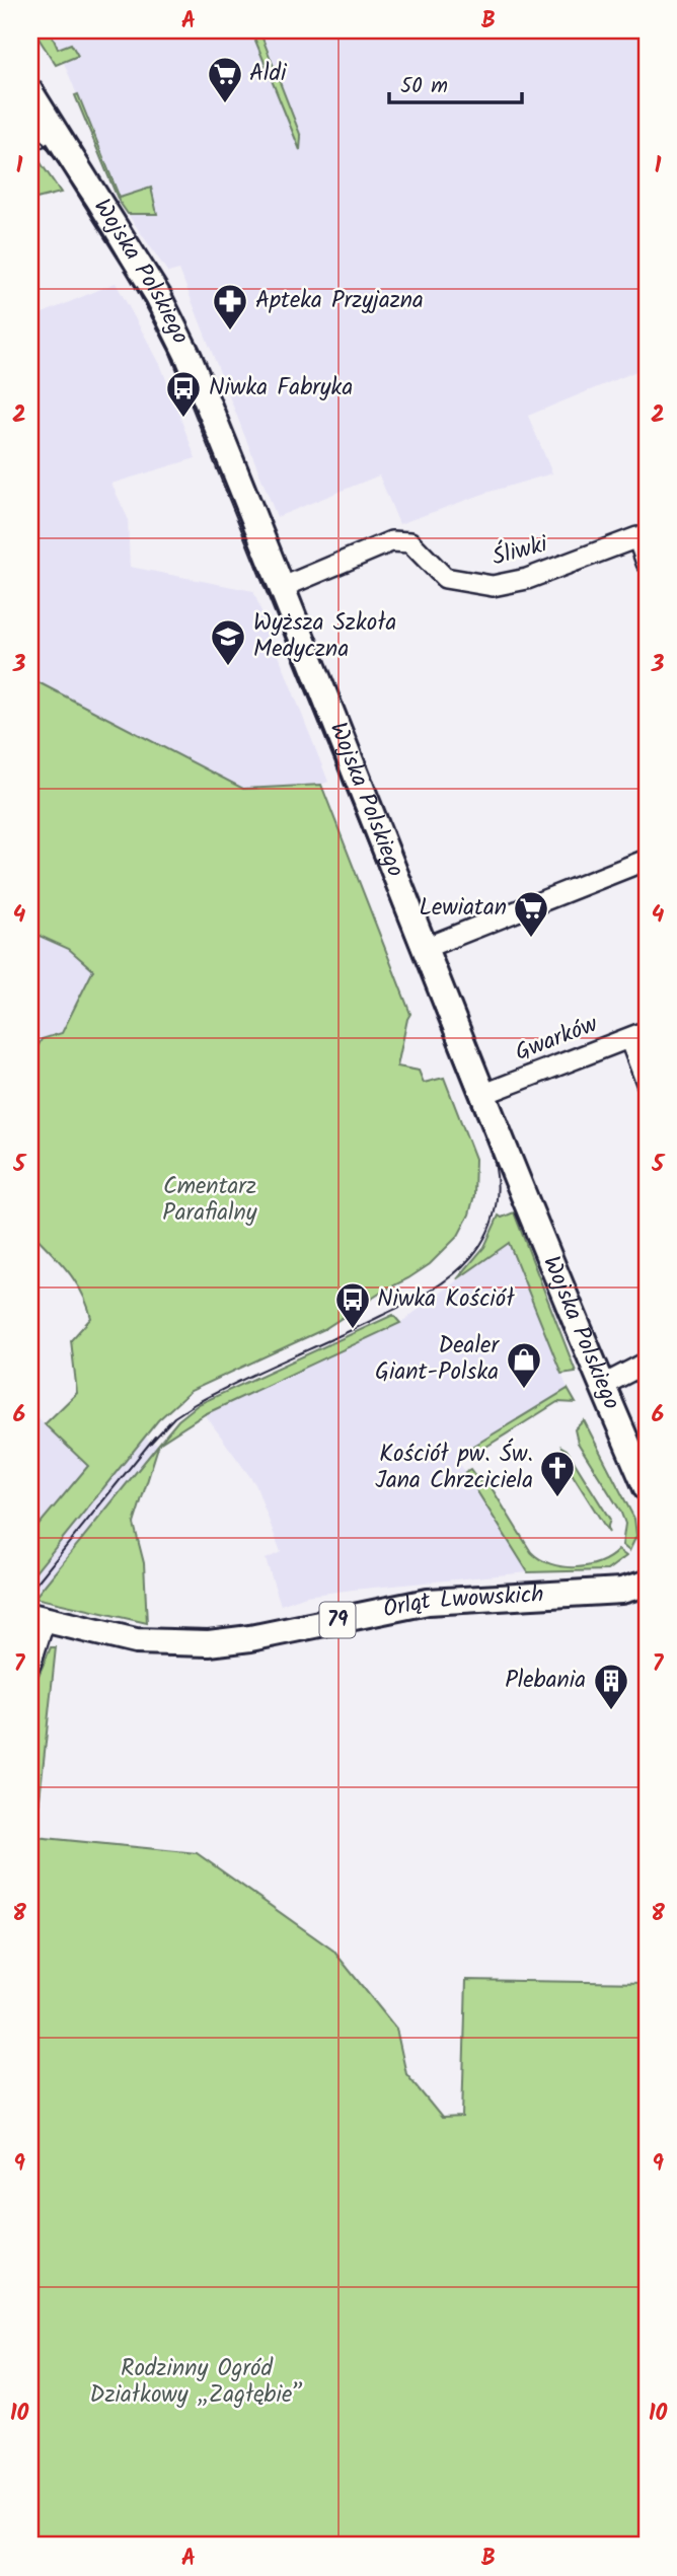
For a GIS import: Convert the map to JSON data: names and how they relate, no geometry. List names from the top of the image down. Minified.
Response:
{"streets":{"main road":["Wojska Polskiego","Orląt Lwowskich","79"],"street":["Śliwki","Gwarków"]},"crossings":[["Wojska Polskiego","Śliwki"],["Wojska Polskiego","Gwarków"]],"parks":["Cmentarz Parafialny","Rodzinny Ogród Działkowy „Zagłębie”"],"places":{"supermarket":["Aldi","Lewiatan"],"pharmacy":["Apteka Przyjazna"],"bus stop":["Niwka Fabryka","Niwka Kościół"],"school or university":["Wyższa Szkoła Medyczna"],"shop":["Dealer Giant-Polska"],"church":["Kościół pw. Św. Jana Chrzciciela"],"building":["Plebania"]},"scale_bar":"50 m","grid":{"columns":["A","B"],"rows":["1","2","3","4","5","6","7","8","9","10"]}}
